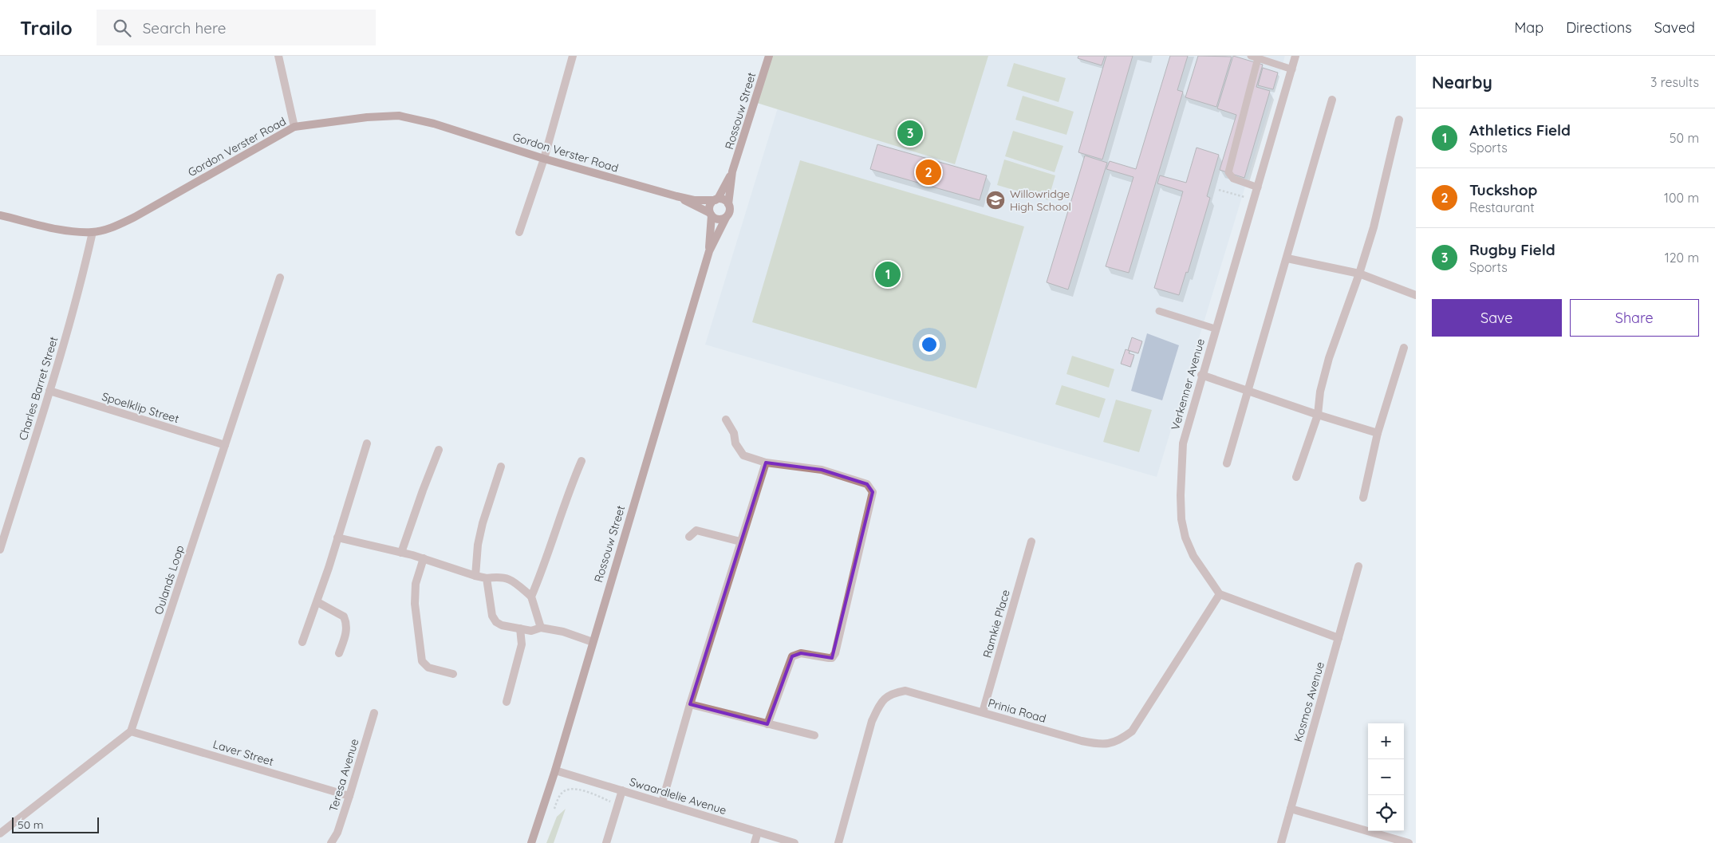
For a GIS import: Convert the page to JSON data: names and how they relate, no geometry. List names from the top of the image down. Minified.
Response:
{"streets":{"main road":["Rossouw Street","Gordon Verster Road"],"street":["Verkenner Avenue","Charles Barret Street","Spoelklip Street","Oulands Loop","Ramkie Place","Kosmos Avenue","Prinia Road","Laver Street","Teresa Avenue","Swaardlelie Avenue"]},"crossings":[["Rossouw Street","Gordon Verster Road"],["Rossouw Street","Swaardlelie Avenue"],["Gordon Verster Road","Charles Barret Street"],["Verkenner Avenue","Prinia Road"],["Charles Barret Street","Spoelklip Street"],["Spoelklip Street","Oulands Loop"],["Oulands Loop","Laver Street"],["Ramkie Place","Prinia Road"],["Laver Street","Teresa Avenue"]],"places":{"school or university":["Willowridge High School"]},"scale_bar":"50 m","page":{"header":"Trailo","search":"Search here","nav":["Map","Directions","Saved"],"heading":["Nearby","3 results"],"list":[{"mark":"1","name":"Athletics Field","note":"Sports","value":"50 m"},{"mark":"2","name":"Tuckshop","note":"Restaurant","value":"100 m"},{"mark":"3","name":"Rugby Field","note":"Sports","value":"120 m"}],"pins":["3","2","1"],"buttons":["Save","Share"],"map_buttons":["+","−"],"scale":"50 m"}}
